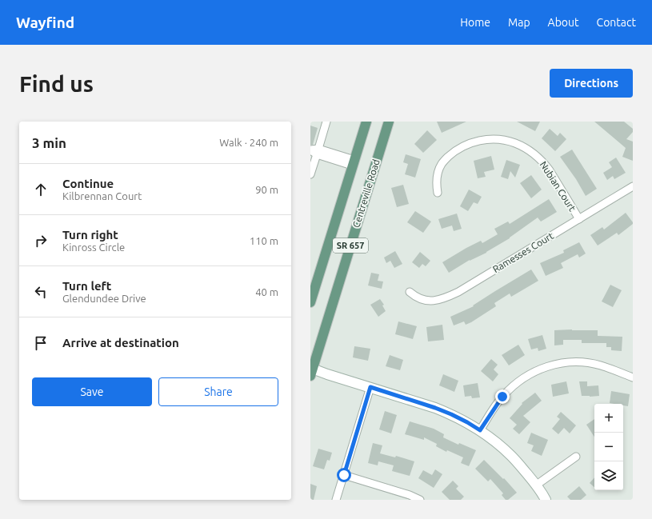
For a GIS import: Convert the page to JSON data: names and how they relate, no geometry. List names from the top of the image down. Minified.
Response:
{"streets":{"main road":["Centreville Road","SR 657"],"street":["Nubian Court","Ramesses Court"]},"crossings":[["Nubian Court","Ramesses Court"]],"page":{"header":"Wayfind","nav":["Home","Map","About","Contact"],"buttons":["Directions",["Save","Share"]],"title":"Find us","heading":["3 min","Walk · 240 m"],"list":[["Continue","Kilbrennan Court","90 m"],["Turn right","Kinross Circle","110 m"],["Turn left","Glendundee Drive","40 m"],"Arrive at destination"],"map_buttons":["+","−"]}}
